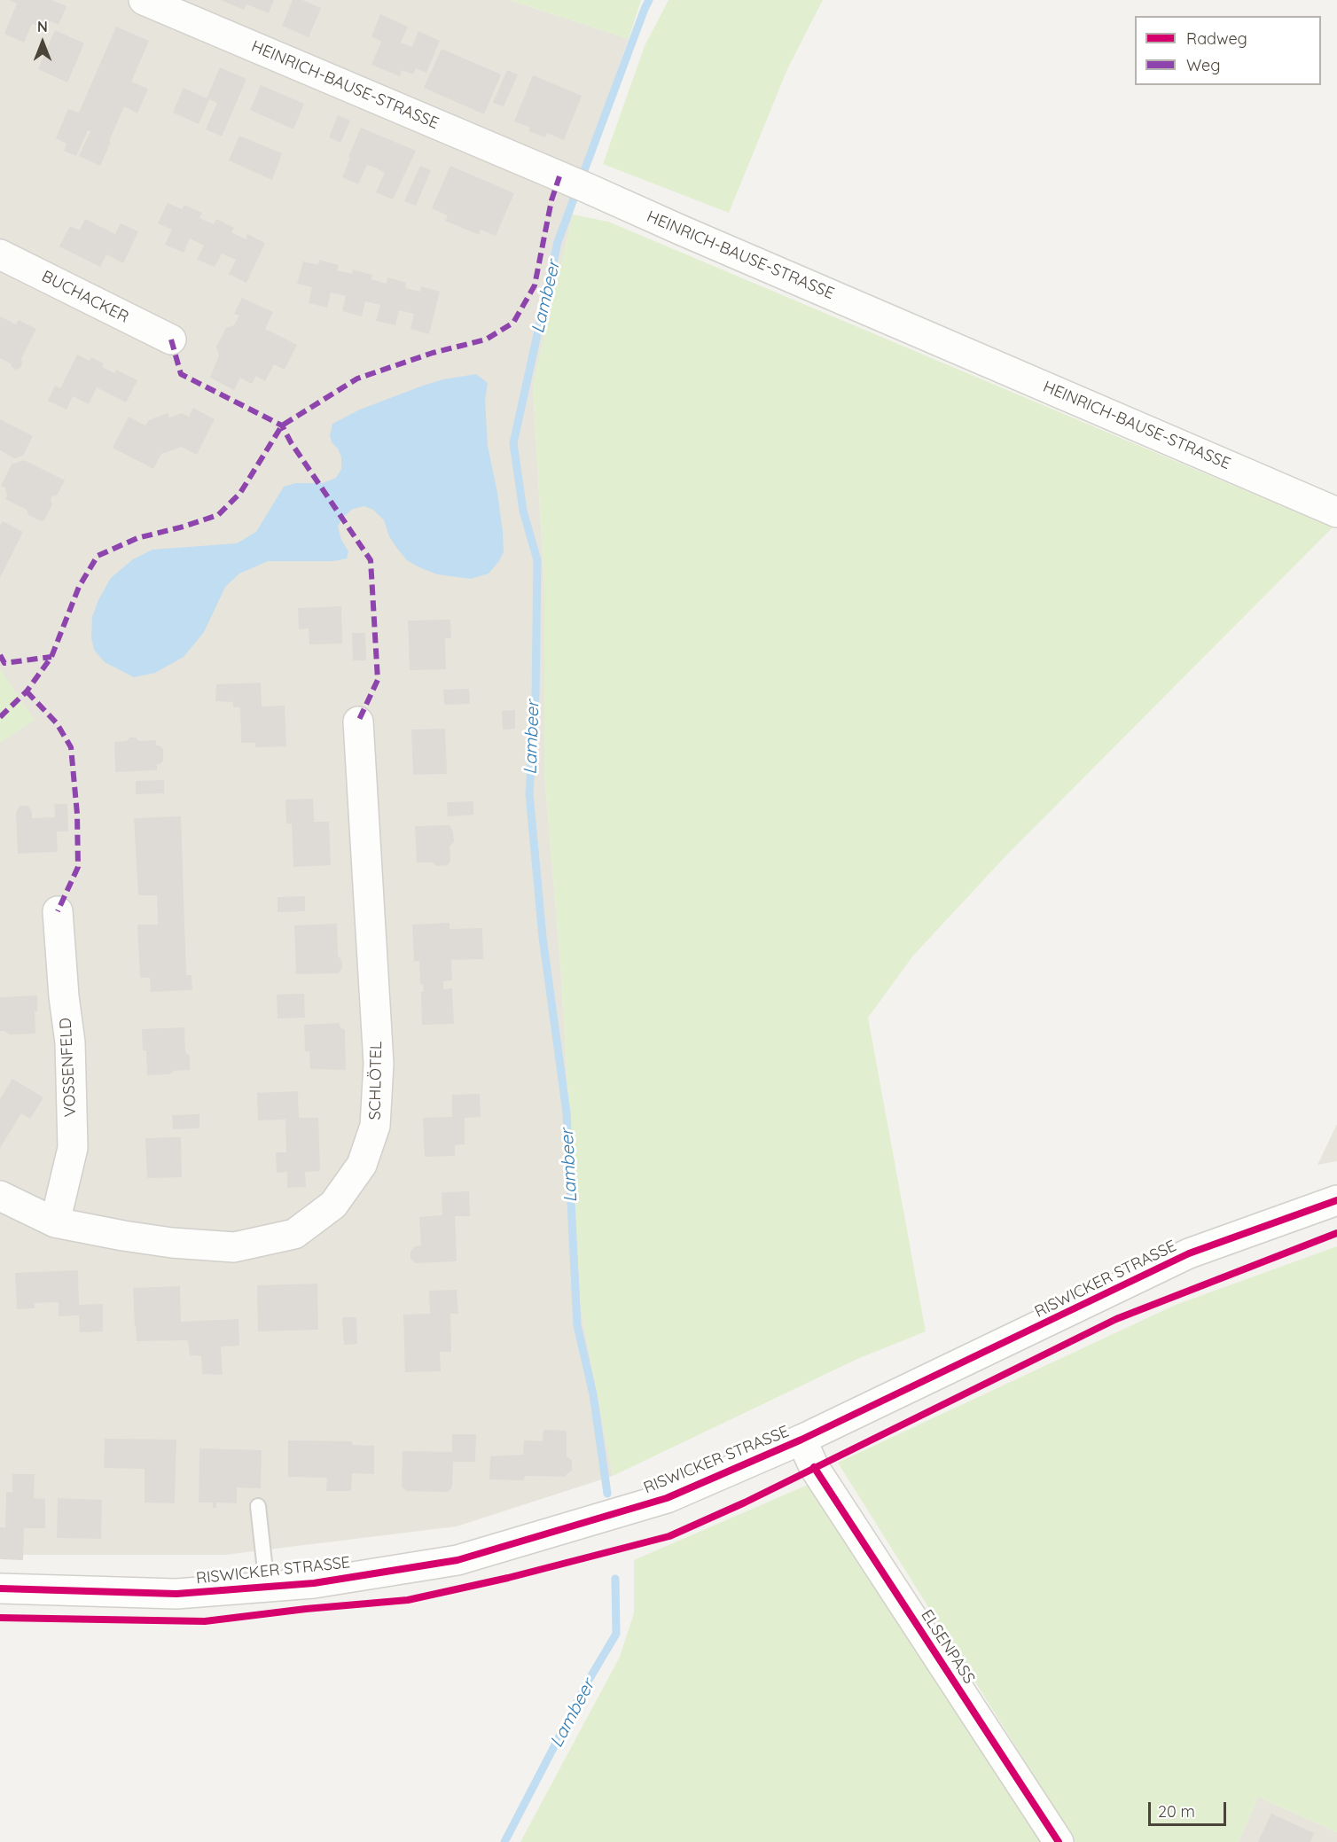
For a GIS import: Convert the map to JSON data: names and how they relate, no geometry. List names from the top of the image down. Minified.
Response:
{"streets":{"street":["HEINRICH-BAUSE-STRASSE","BUCHACKER","VOSSENFELD","SCHLÖTEL","RISWICKER STRASSE","ELSENPASS"]},"crossings":[["VOSSENFELD","SCHLÖTEL"],["RISWICKER STRASSE","ELSENPASS"]],"water":["Lambeer"],"legend":["Radweg","Weg"],"scale_bar":"20 m","north":"top"}
